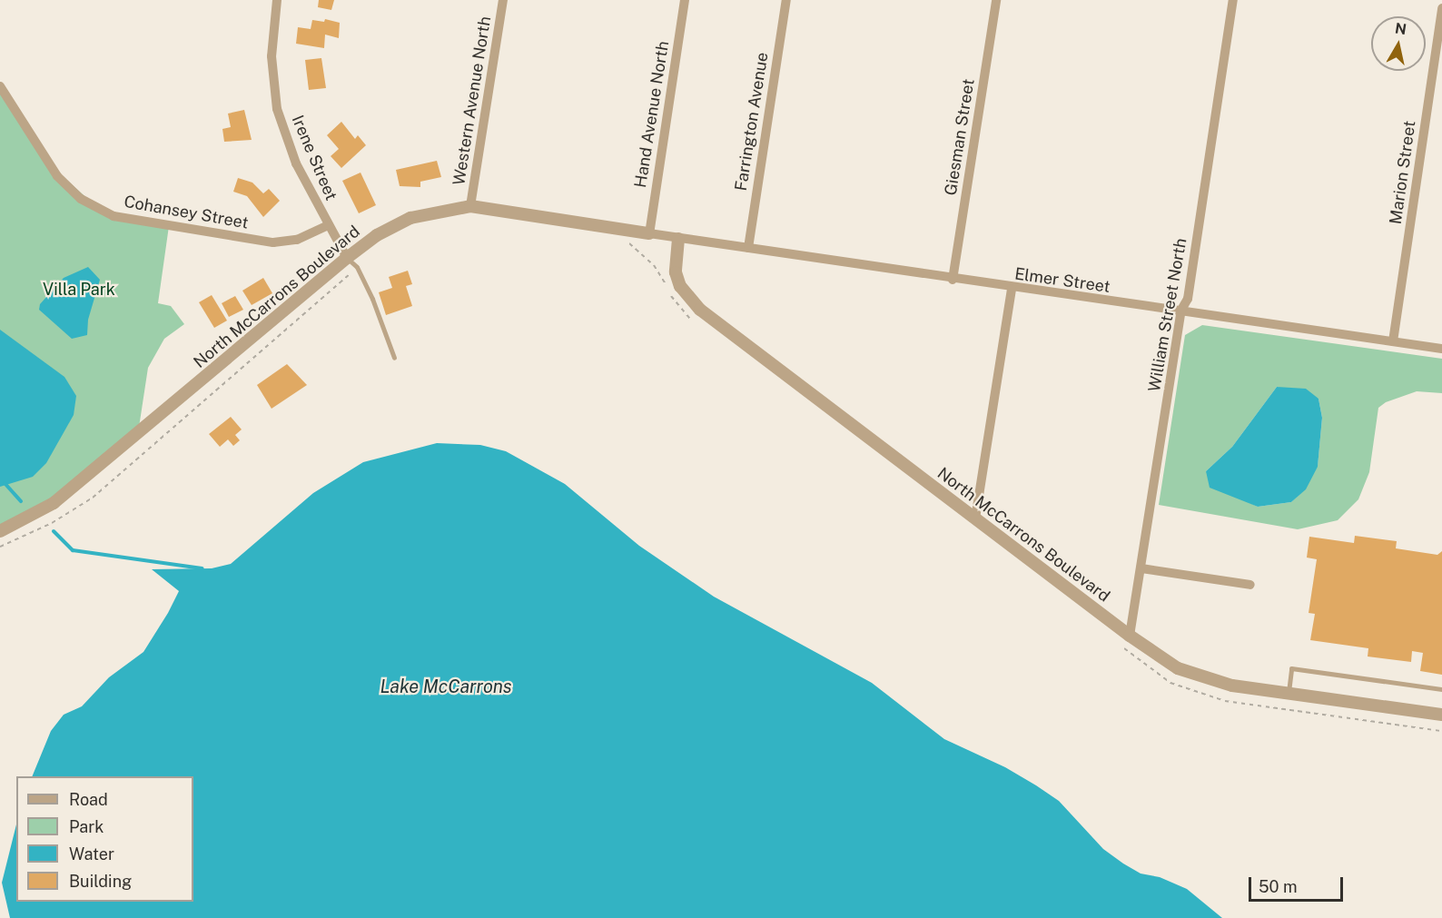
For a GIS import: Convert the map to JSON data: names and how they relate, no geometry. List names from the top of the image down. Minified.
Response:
{"streets":{"street":["Western Avenue North","Hand Avenue North","Farrington Avenue","Giesman Street","Irene Street","Marion Street","Cohansey Street","Elmer Street","North McCarrons Boulevard","William Street North"]},"crossings":[["Western Avenue North","North McCarrons Boulevard"],["Hand Avenue North","Elmer Street"],["Hand Avenue North","North McCarrons Boulevard"],["Farrington Avenue","Elmer Street"],["Giesman Street","Elmer Street"],["Irene Street","Cohansey Street"],["Irene Street","North McCarrons Boulevard"],["Marion Street","Elmer Street"],["Elmer Street","North McCarrons Boulevard"],["Elmer Street","William Street North"],["North McCarrons Boulevard","William Street North"]],"water":["Lake McCarrons"],"parks":["Villa Park"],"legend":["Road","Park","Water","Building"],"scale_bar":"50 m","north":"top"}
